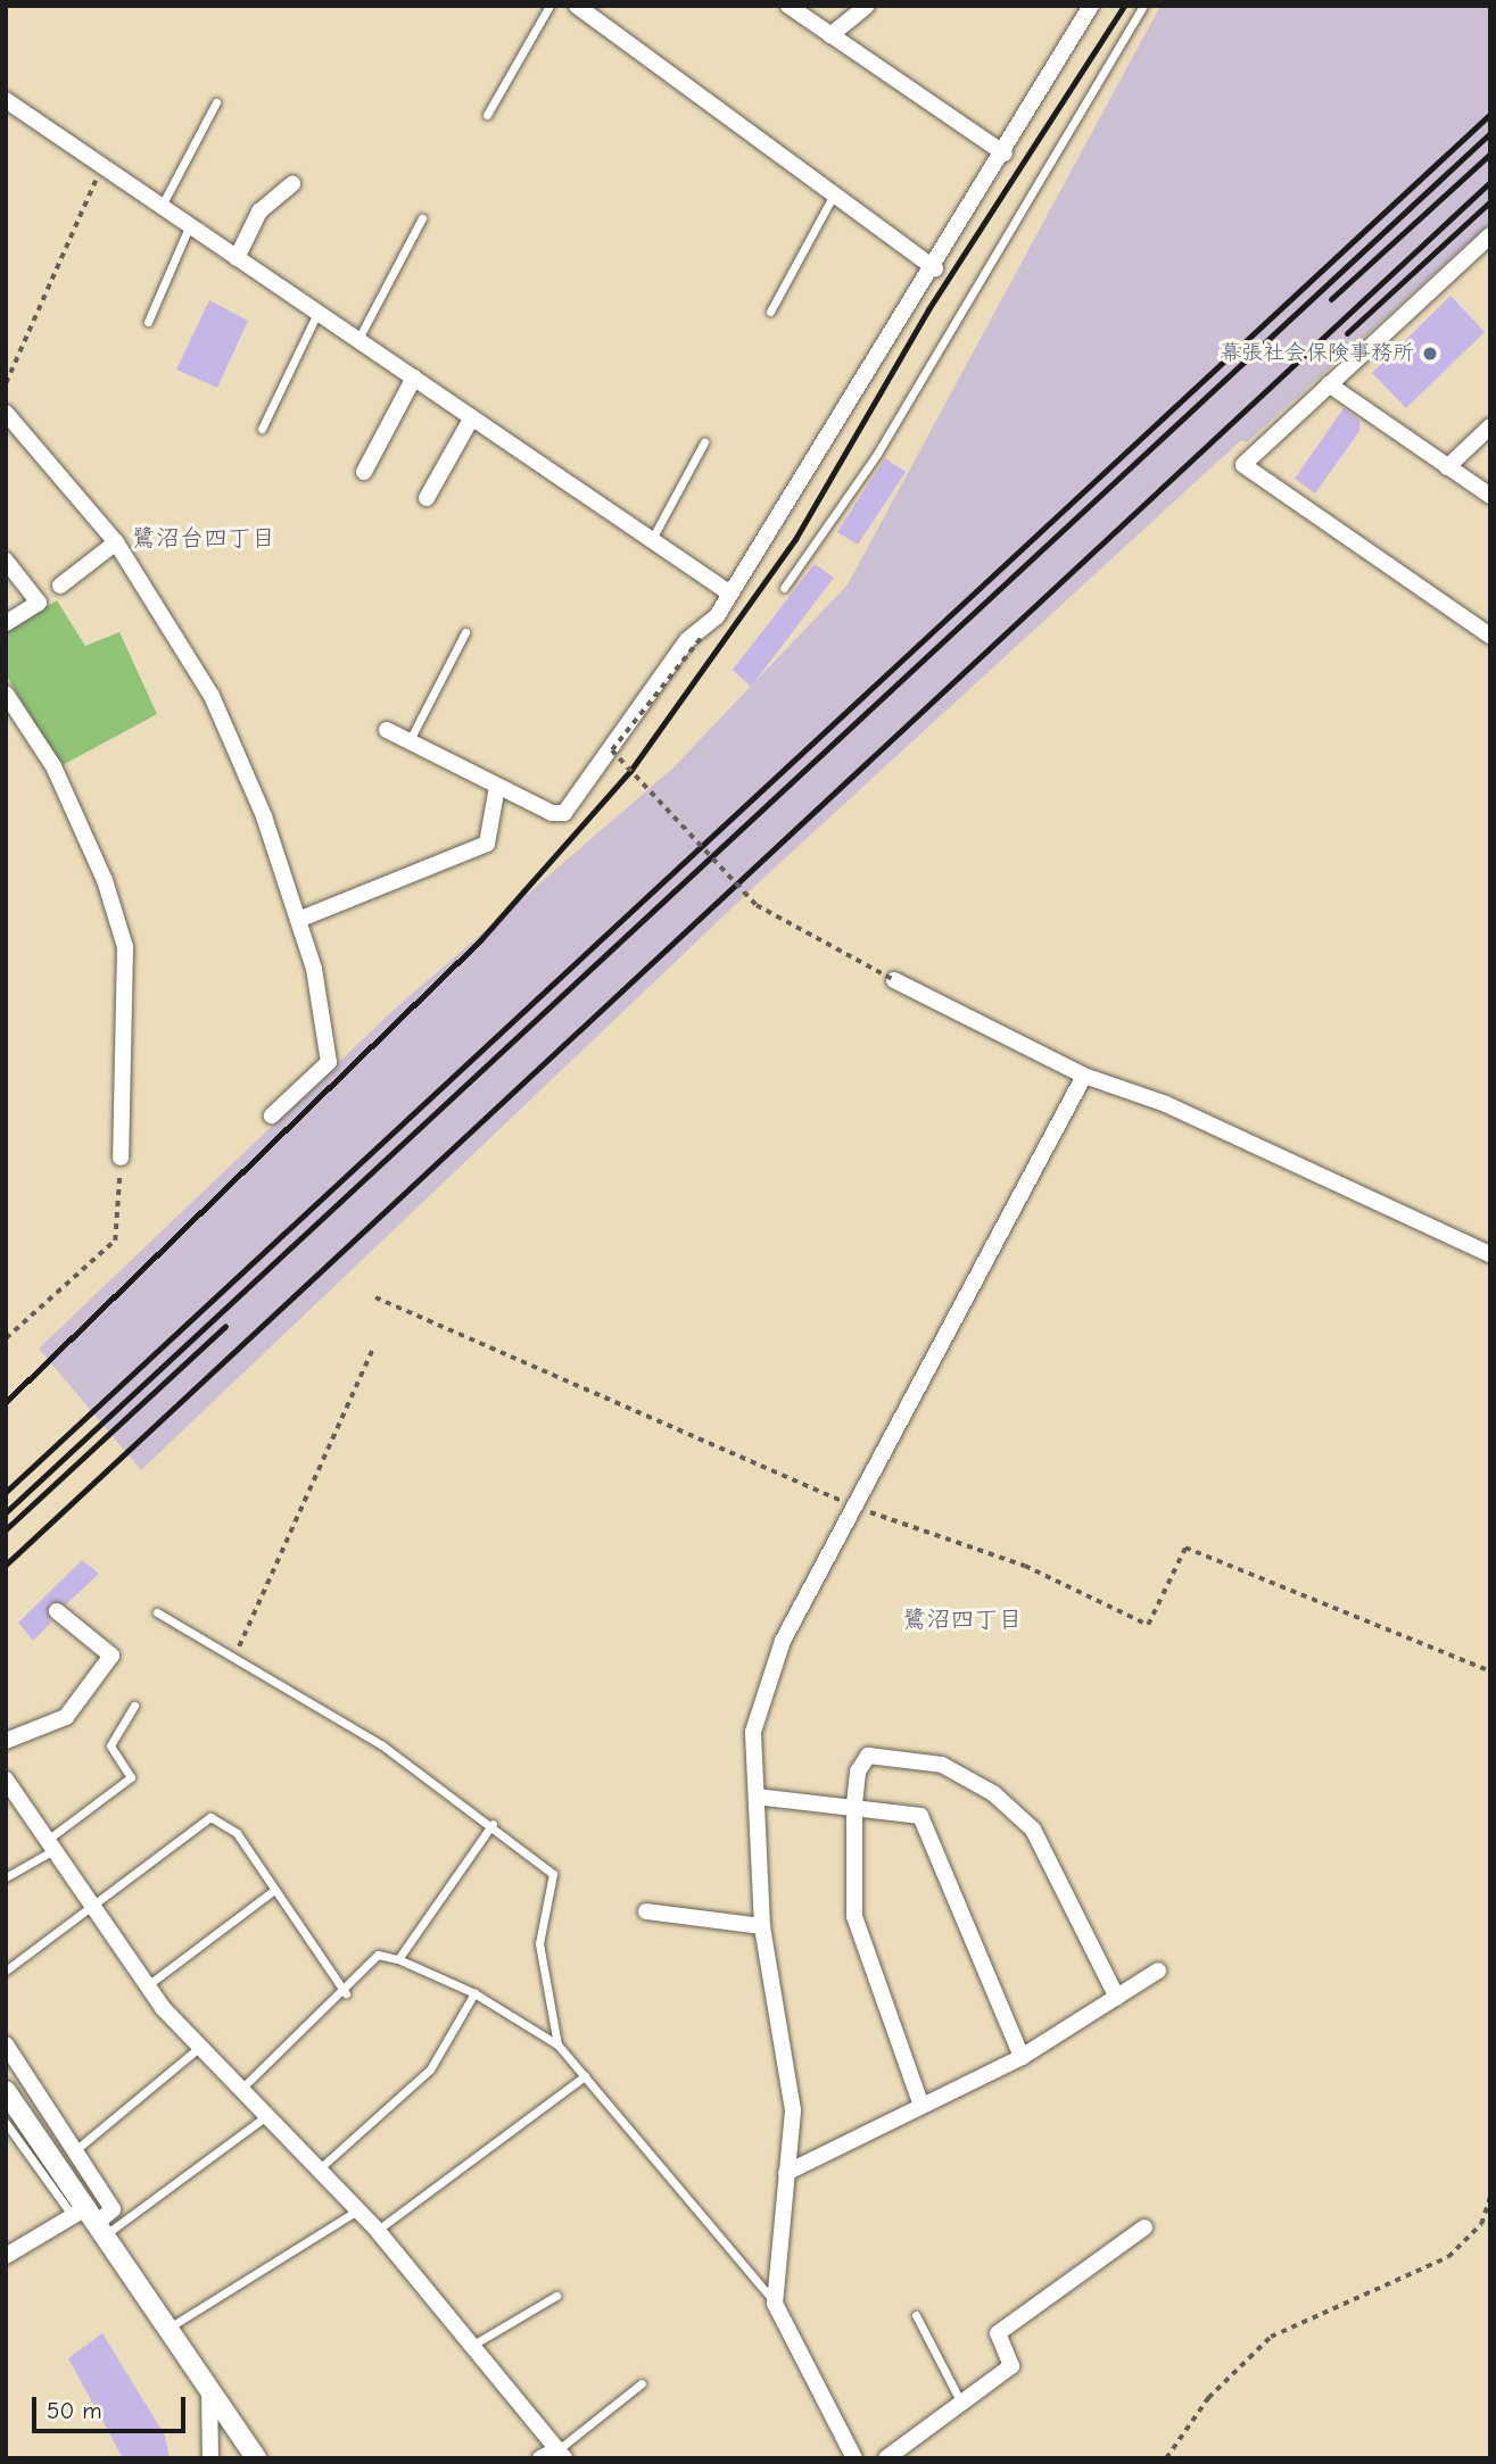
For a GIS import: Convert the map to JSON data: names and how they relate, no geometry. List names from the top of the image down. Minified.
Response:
{"districts":["鷺沼台四丁目","鷺沼四丁目"],"places":["幕張社会保険事務所"],"scale_bar":"50 m"}
